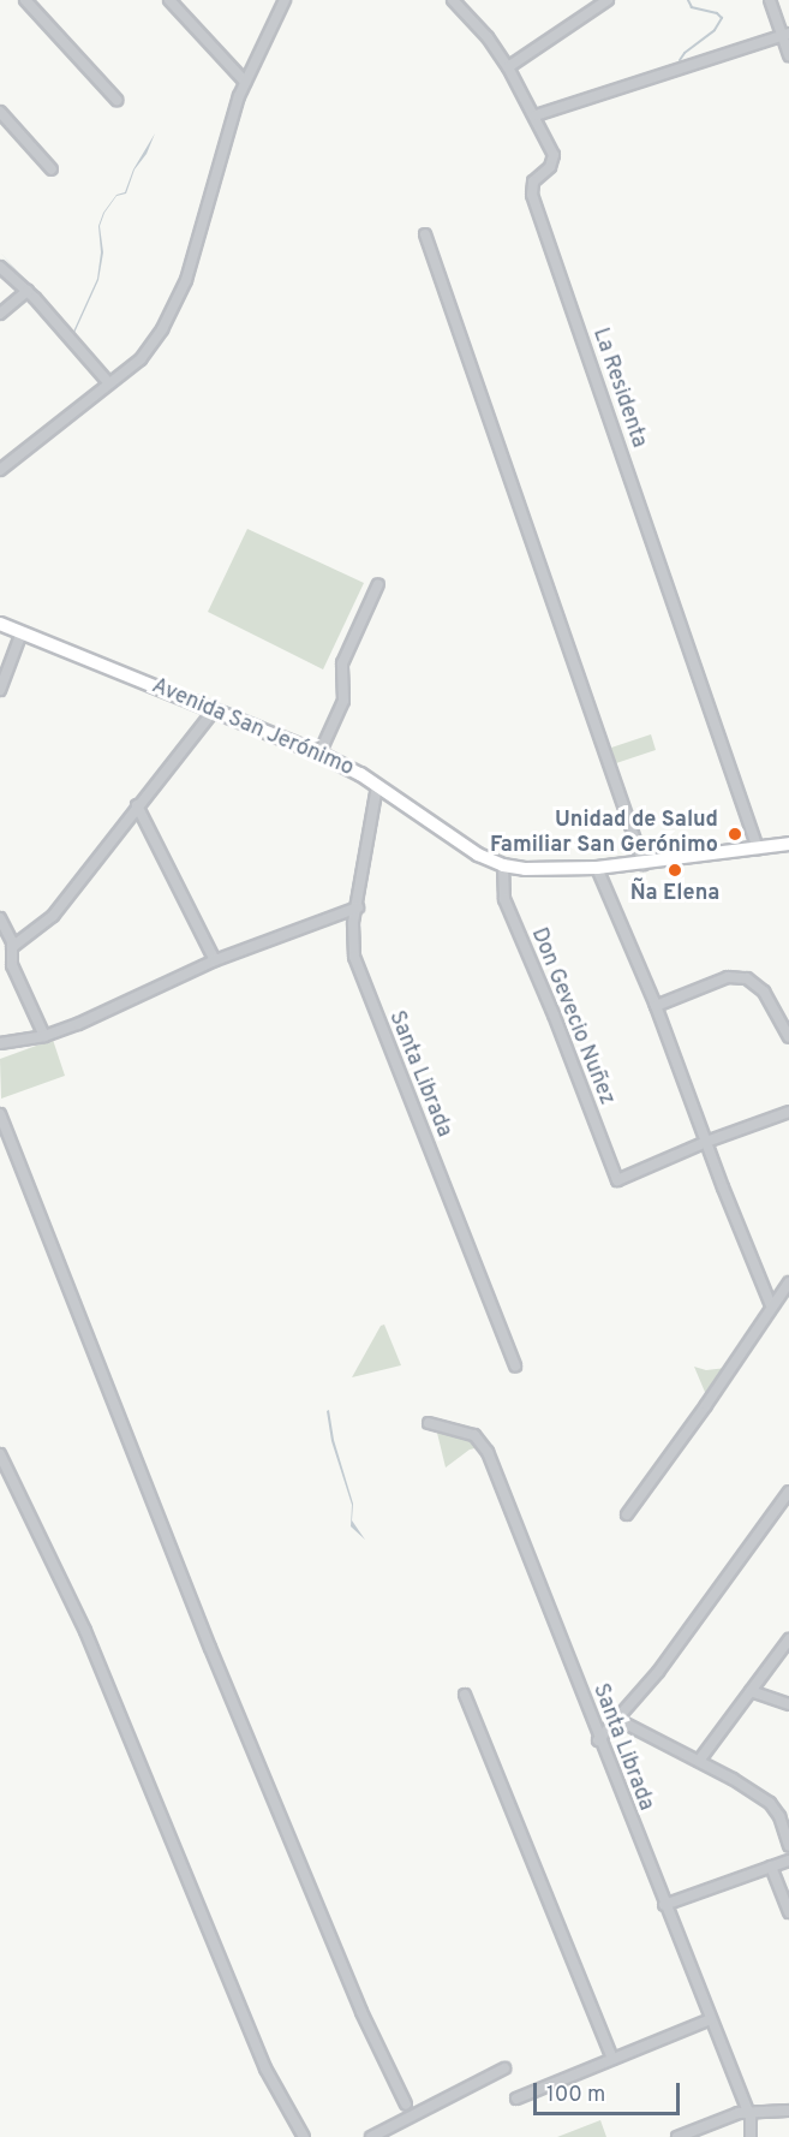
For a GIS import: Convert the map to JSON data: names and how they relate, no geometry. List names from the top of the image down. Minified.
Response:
{"streets":{"street":["La Residenta","Avenida San Jerónimo","Don Gevecio Nuñez","Santa Librada"]},"crossings":[["La Residenta","Avenida San Jerónimo"],["Avenida San Jerónimo","Don Gevecio Nuñez"],["Avenida San Jerónimo","Santa Librada"]],"places":["Unidad de Salud Familiar San Gerónimo","Ña Elena"],"scale_bar":"100 m"}
